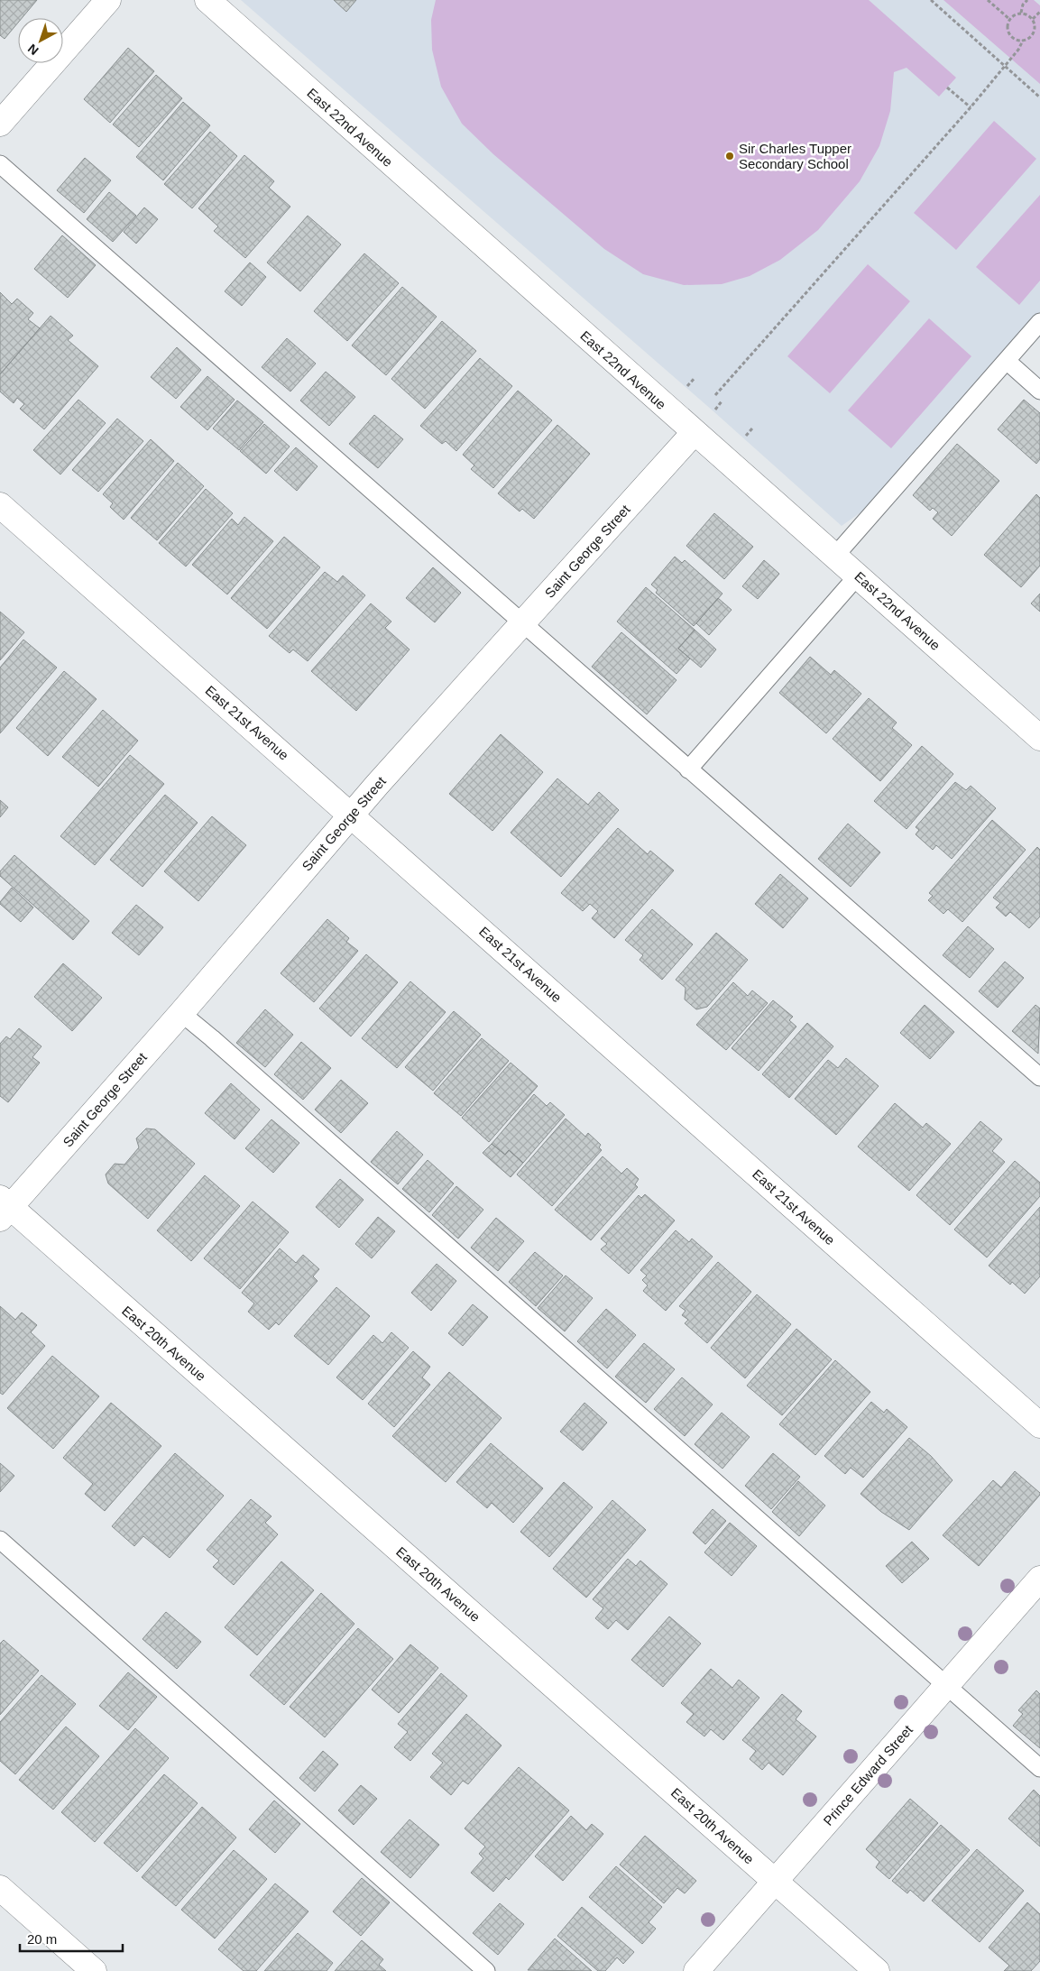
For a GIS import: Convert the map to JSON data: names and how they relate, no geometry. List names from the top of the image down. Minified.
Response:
{"streets":{"street":["East 22nd Avenue","Saint George Street","East 21st Avenue","East 20th Avenue","Prince Edward Street"]},"crossings":[["East 22nd Avenue","Saint George Street"],["Saint George Street","East 21st Avenue"],["Saint George Street","East 20th Avenue"],["East 20th Avenue","Prince Edward Street"]],"places":["Sir Charles Tupper Secondary School"],"scale_bar":"20 m","north":"bottom left"}
